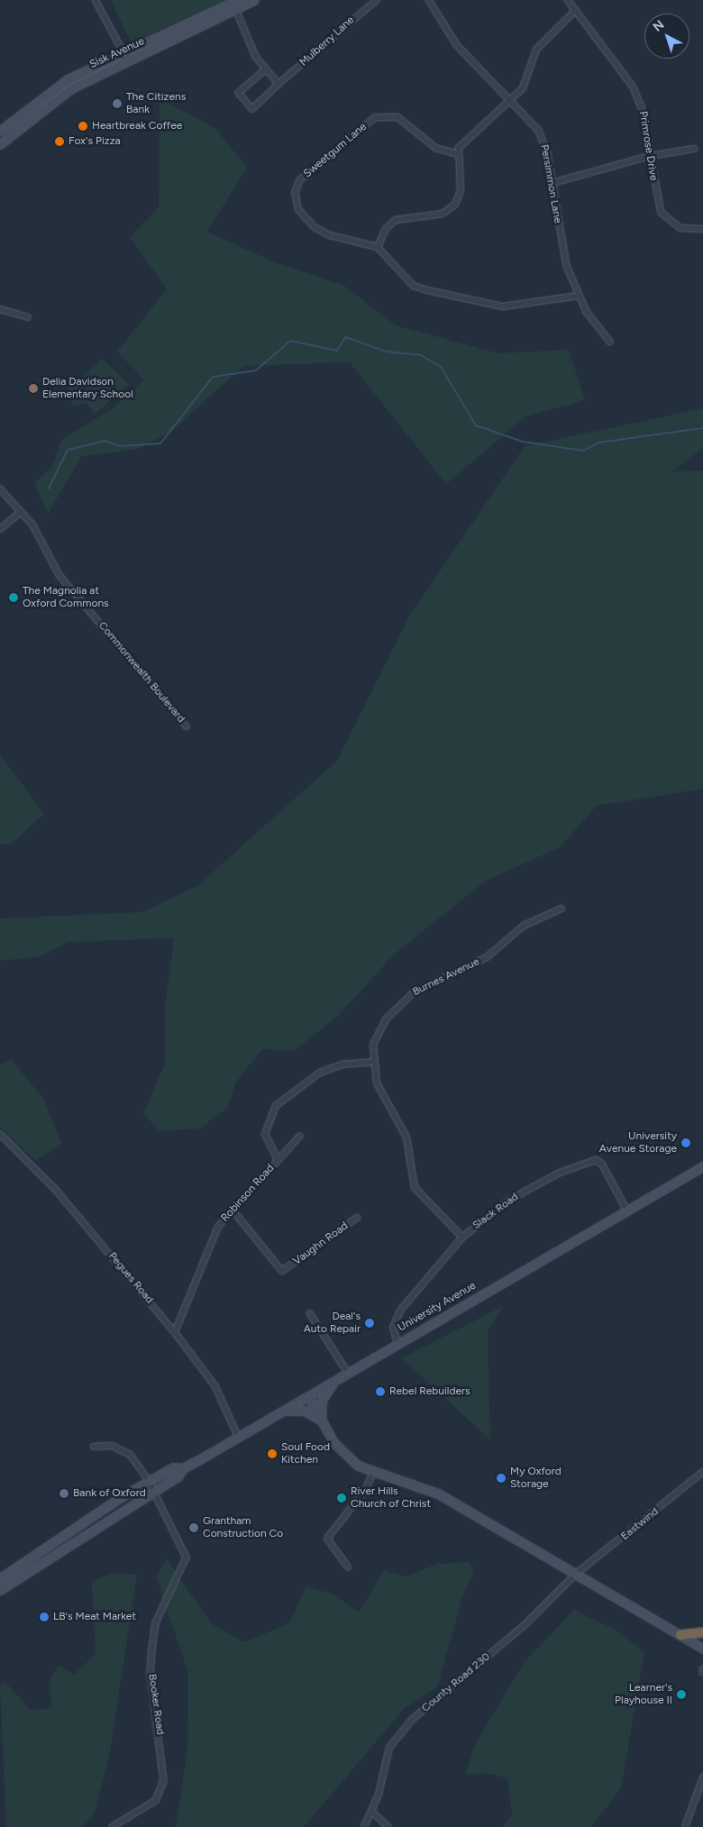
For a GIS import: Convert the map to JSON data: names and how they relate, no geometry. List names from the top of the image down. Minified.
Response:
{"streets":{"main road":["Sisk Avenue","University Avenue"],"street":["Mulberry Lane","Primrose Drive","Sweetgum Lane","Persimmon Lane","Commonwealth Boulevard","Burnes Avenue","Robinson Road","Slack Road","Vaughn Road","Pegues Road","Eastwind","County Road 230","Booker Road"]},"crossings":[["Burnes Avenue","Slack Road"],["Robinson Road","Vaughn Road"],["Robinson Road","Pegues Road"],["Slack Road","University Avenue"],["Pegues Road","University Avenue"],["University Avenue","Booker Road"],["Eastwind","County Road 230"]],"places":["The Citizens Bank","Heartbreak Coffee","Fox's Pizza","Delia Davidson Elementary School","The Magnolia at Oxford Commons","University Avenue Storage","Deal's Auto Repair","Rebel Rebuilders","Soul Food Kitchen","My Oxford Storage","Bank of Oxford","River Hills Church of Christ","Grantham Construction Co","LB's Meat Market","Learner's Playhouse II"],"north":"top left"}
